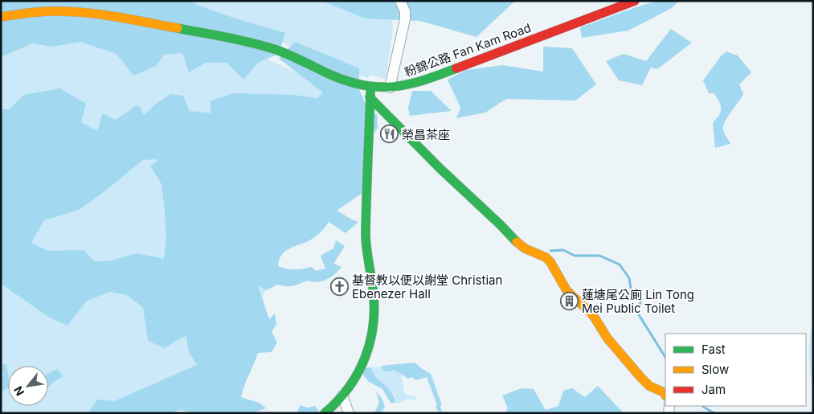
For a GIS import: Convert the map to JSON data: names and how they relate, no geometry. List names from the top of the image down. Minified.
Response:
{"streets":{"street":["粉錦公路 Fan Kam Road"]},"places":{"restaurant":["榮昌茶座"],"church":["基督教以便以謝堂 Christian Ebenezer Hall"],"building":["蓮塘尾公廁 Lin Tong Mei Public Toilet"]},"legend":["Fast","Slow","Jam"],"north":"bottom left"}
